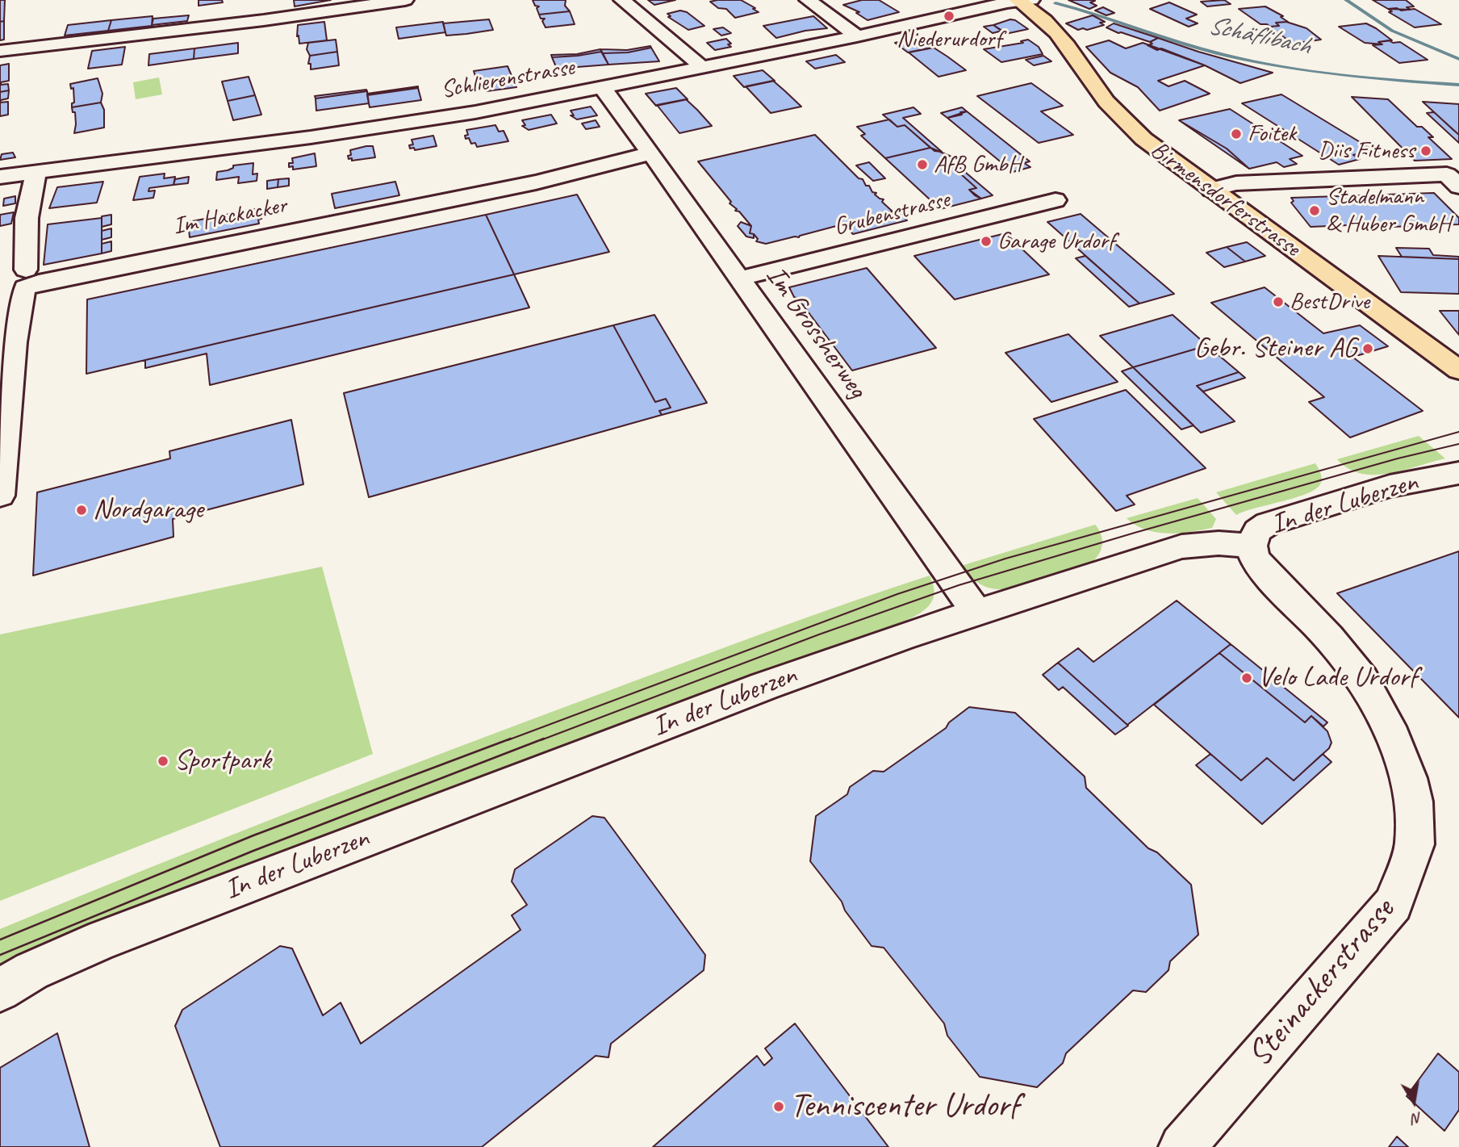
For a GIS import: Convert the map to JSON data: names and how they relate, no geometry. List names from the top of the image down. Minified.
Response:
{"streets":{"main road":["Birmensdorferstrasse"],"street":["Schlierenstrasse","Grubenstrasse","Im Hackacker","Im Grossherweg","In der Luberzen","Steinackerstrasse"]},"crossings":[["Schlierenstrasse","Birmensdorferstrasse"],["Schlierenstrasse","Im Grossherweg"],["Grubenstrasse","Im Grossherweg"],["Im Hackacker","Im Grossherweg"],["Im Grossherweg","In der Luberzen"],["In der Luberzen","Steinackerstrasse"]],"water":["Schäflibach"],"places":["Niederurdorf","Foitek","Diis Fitness","AfB GmbH","Stadelmann & Huber GmbH","Garage Urdorf","BestDrive","Gebr. Steiner AG","Nordgarage","Velo Lade Urdorf","Sportpark","Tenniscenter Urdorf"],"north":"bottom"}
